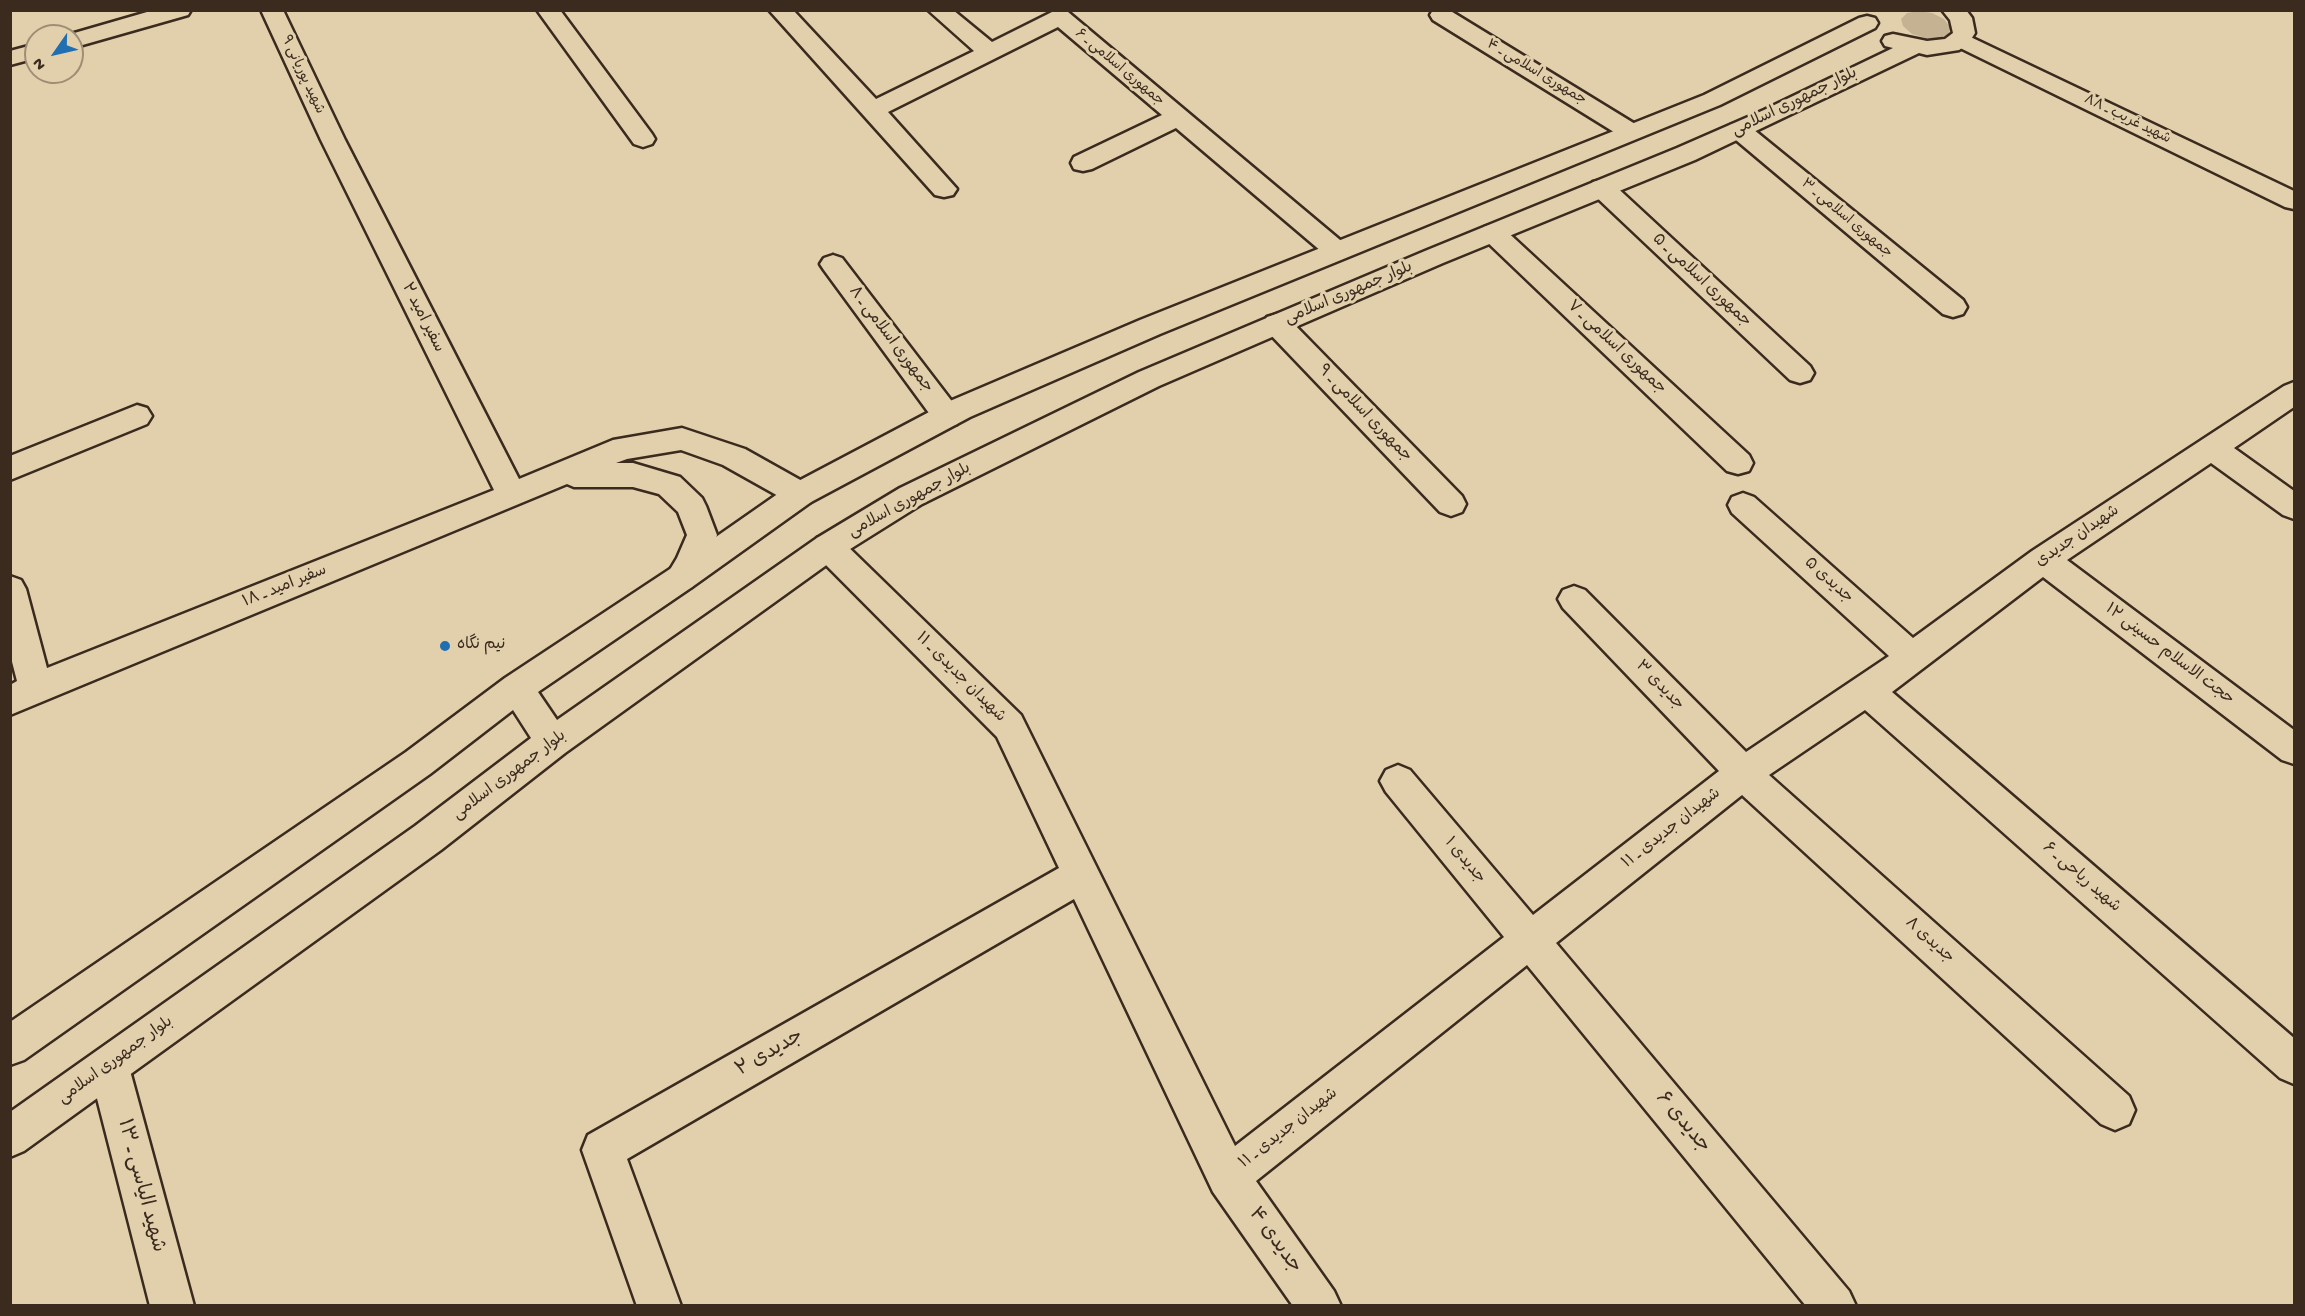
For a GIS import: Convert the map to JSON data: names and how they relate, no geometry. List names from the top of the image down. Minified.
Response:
{"streets":{"street":["جمهوری اسلامی ـ ۶","جمهوری اسلامی ـ ۴","شهید پوریانی ۹","بلوار جمهوری اسلامی","شهید غریب ـ ۸۸","جمهوری اسلامی ـ ۳","جمهوری اسلامی ـ ۵","سفیر امید ۲","جمهوری اسلامی ـ ۸","جمهوری اسلامی ـ ۷","جمهوری اسلامی ـ ۹","شهیدان جدیدی","جدیدی ۵","سفیر امید ـ ۱۸","حجت الاسلام حسینی ۱۲","شهیدان جدیدی ـ ۱۱","جدیدی ۳","جدیدی ۱","شهید ریاحی ـ ۶","جدیدی ۸","جدیدی ۲","جدیدی ۶","شهید الیاسی ـ ۱۳","جدیدی ۴"]},"crossings":[["شهید پوریانی ۹","سفیر امید ۲"],["بلوار جمهوری اسلامی","جمهوری اسلامی ـ ۳"],["بلوار جمهوری اسلامی","جمهوری اسلامی ـ ۵"],["بلوار جمهوری اسلامی","جمهوری اسلامی ـ ۷"],["بلوار جمهوری اسلامی","جمهوری اسلامی ـ ۹"],["بلوار جمهوری اسلامی","شهیدان جدیدی ـ ۱۱"],["بلوار جمهوری اسلامی","شهید الیاسی ـ ۱۳"],["سفیر امید ۲","سفیر امید ـ ۱۸"],["شهیدان جدیدی","جدیدی ۵"],["شهیدان جدیدی","حجت الاسلام حسینی ۱۲"],["شهیدان جدیدی","شهیدان جدیدی ـ ۱۱"],["شهیدان جدیدی","شهید ریاحی ـ ۶"],["شهیدان جدیدی ـ ۱۱","جدیدی ۳"],["شهیدان جدیدی ـ ۱۱","جدیدی ۱"],["شهیدان جدیدی ـ ۱۱","شهید ریاحی ـ ۶"],["شهیدان جدیدی ـ ۱۱","جدیدی ۸"],["شهیدان جدیدی ـ ۱۱","جدیدی ۲"],["شهیدان جدیدی ـ ۱۱","جدیدی ۶"],["شهیدان جدیدی ـ ۱۱","جدیدی ۴"],["جدیدی ۳","جدیدی ۸"],["جدیدی ۱","جدیدی ۶"]],"places":["نیم نگاه"],"north":"bottom left"}
